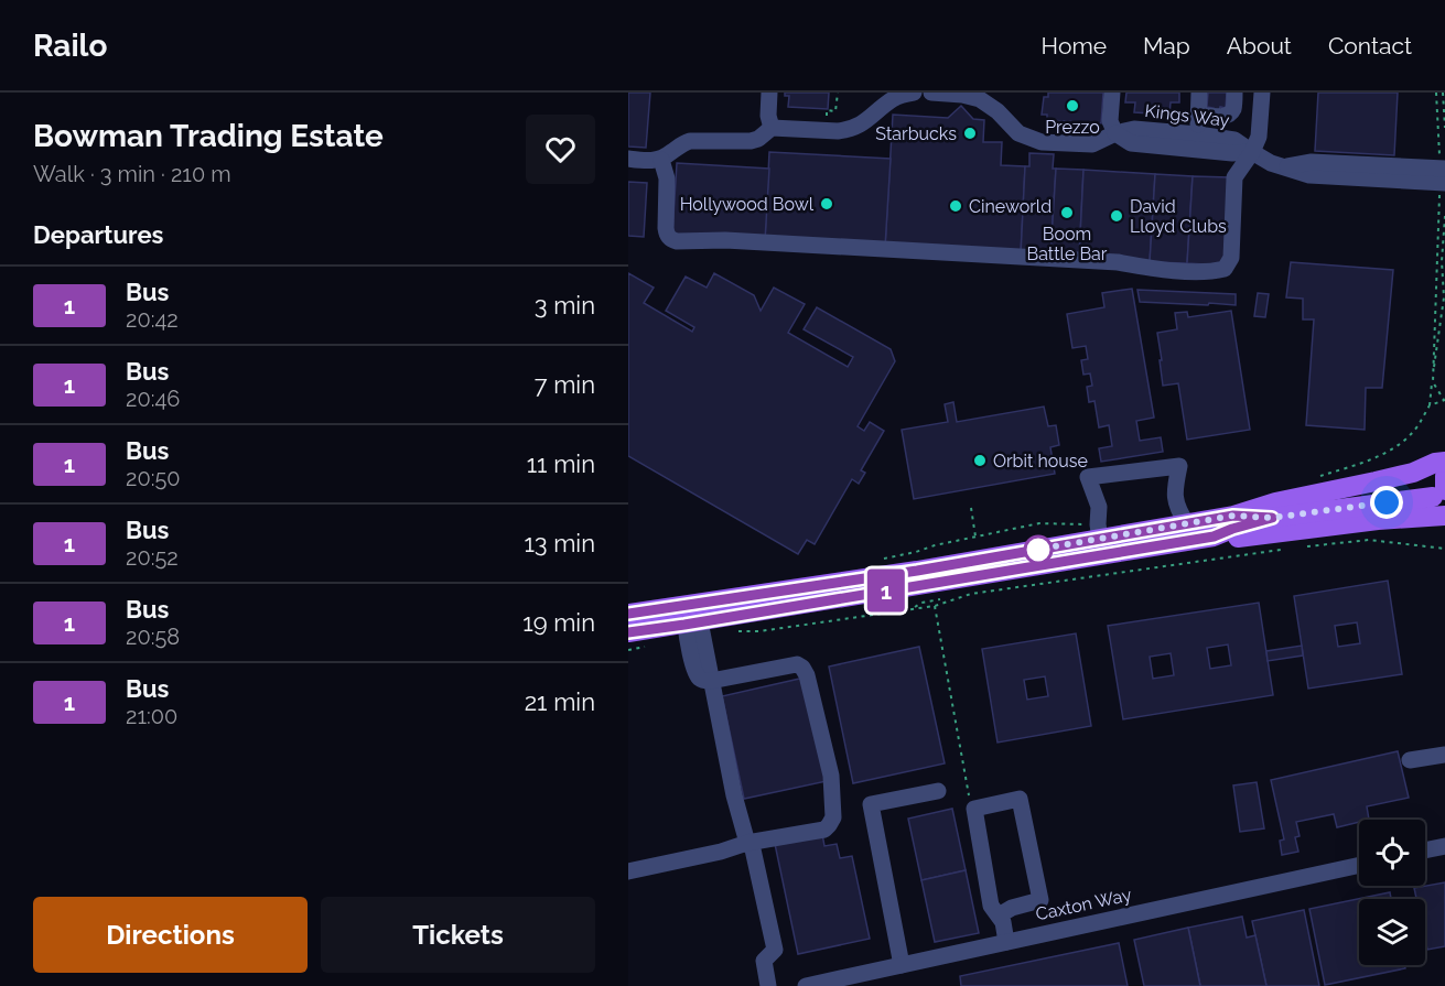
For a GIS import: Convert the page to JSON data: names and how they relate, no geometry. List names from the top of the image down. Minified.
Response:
{"streets":{"street":["Kings Way","Caxton Way"]},"places":["Prezzo","Starbucks","Hollywood Bowl","Cineworld","Boom Battle Bar","David Lloyd Clubs","Orbit house"],"lines":["bus line 1"],"page":{"header":"Railo","nav":["Home","Map","About","Contact"],"heading":[["Bowman Trading Estate","Walk · 3 min · 210 m"],"Departures"],"on_map":"1","list":[{"mark":"1","name":"Bus","note":"20:42","value":"3 min"},{"mark":"1","name":"Bus","note":"20:46","value":"7 min"},{"mark":"1","name":"Bus","note":"20:50","value":"11 min"},{"mark":"1","name":"Bus","note":"20:52","value":"13 min"},{"mark":"1","name":"Bus","note":"20:58","value":"19 min"},{"mark":"1","name":"Bus","note":"21:00","value":"21 min"}],"buttons":["Directions","Tickets"]}}
